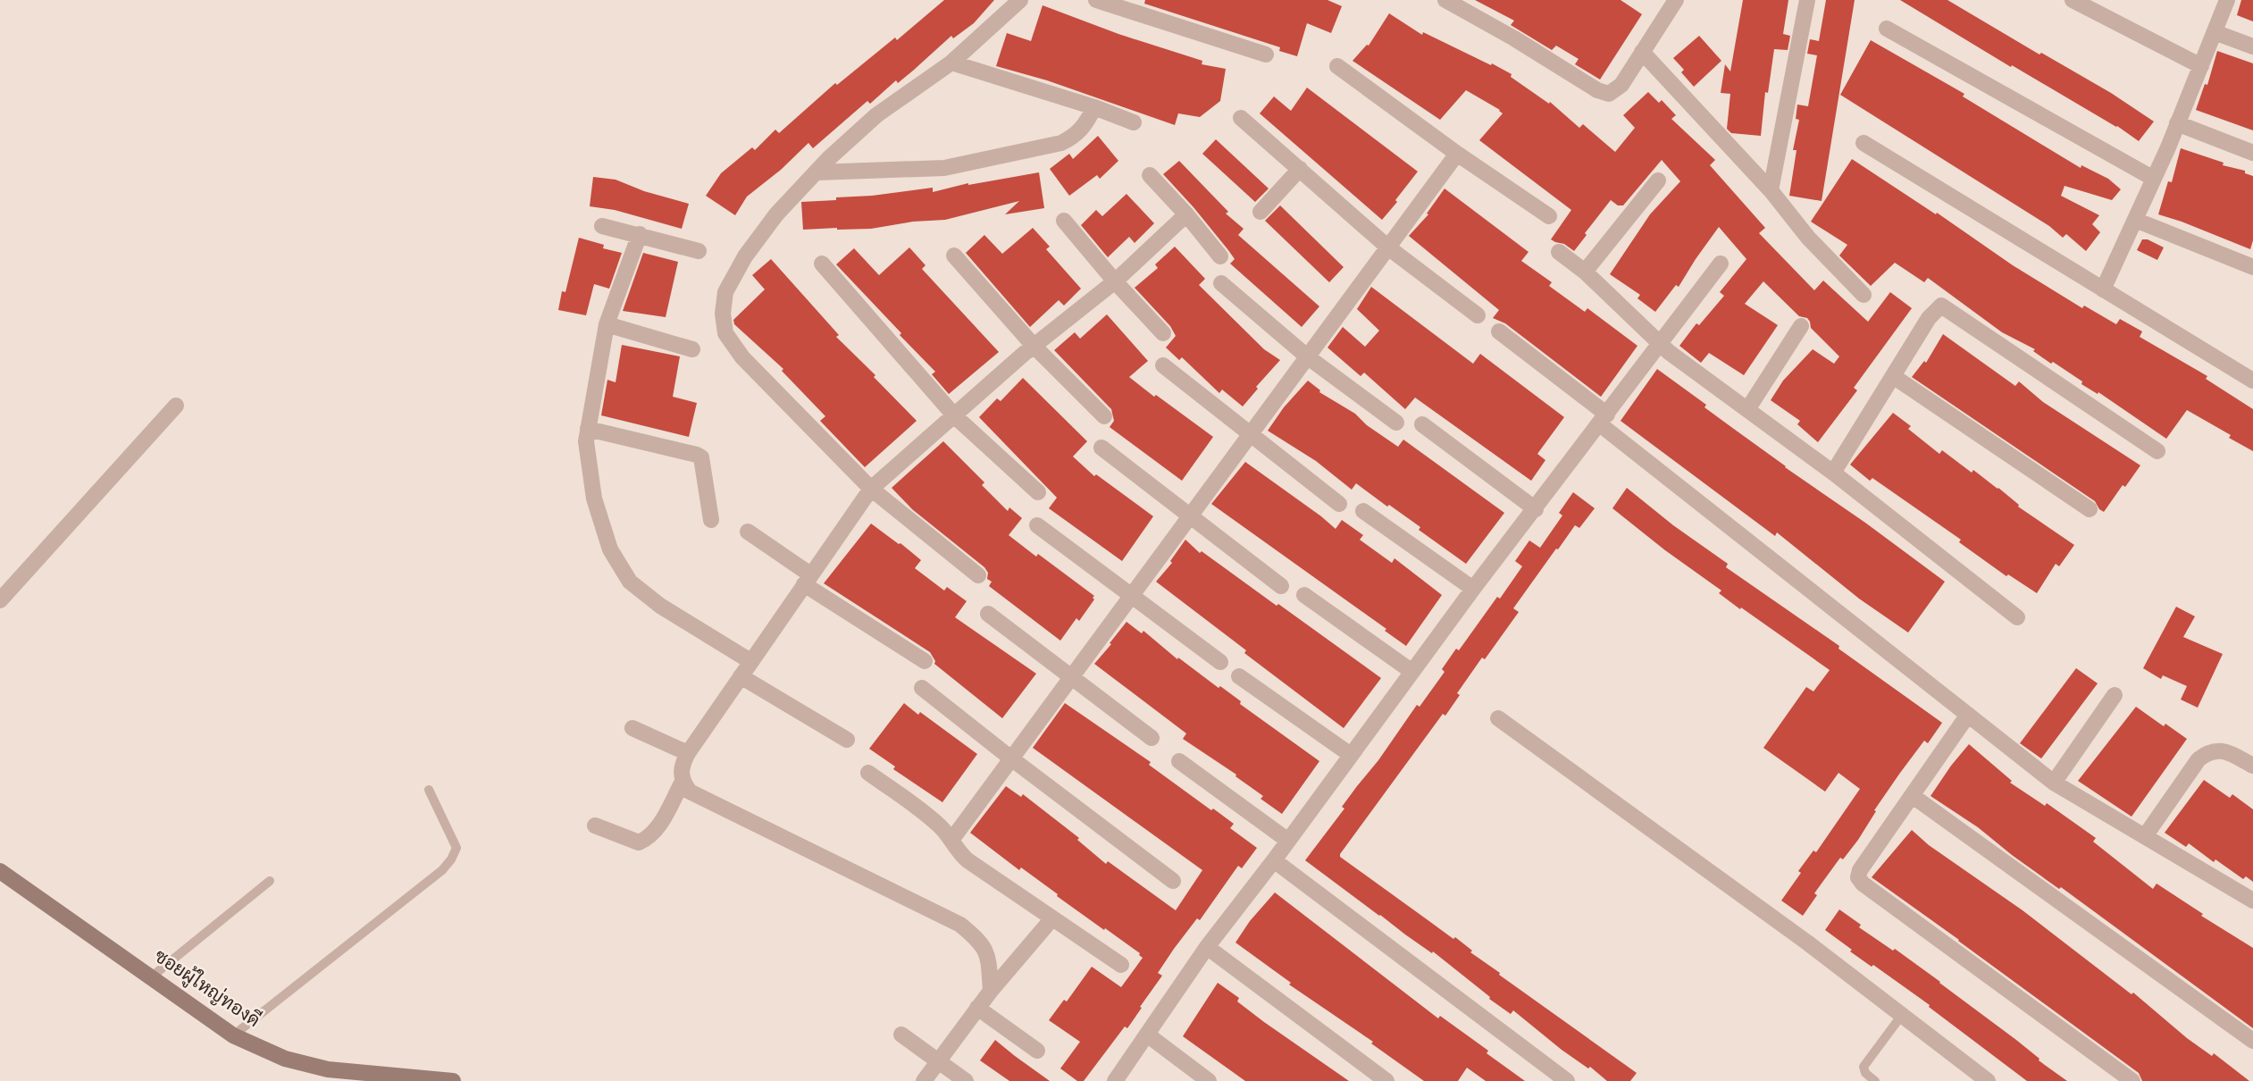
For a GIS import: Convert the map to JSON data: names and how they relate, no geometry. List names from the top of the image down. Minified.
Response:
{"streets":{"street":["ซอยผู้ใหญ่ทองดี"]}}
